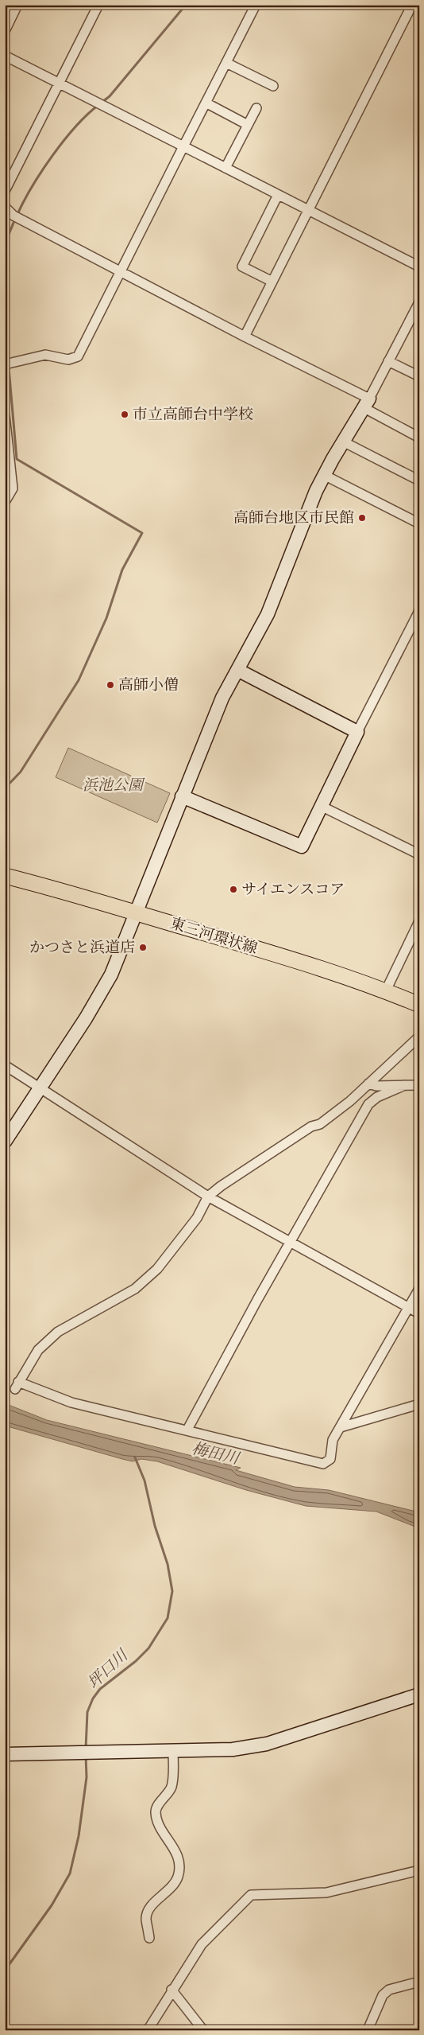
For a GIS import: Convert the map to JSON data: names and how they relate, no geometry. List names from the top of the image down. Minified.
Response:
{"streets":{"main road":["東三河環状線"]},"water":["梅田川","坪口川"],"parks":["浜池公園"],"places":["市立高師台中学校","高師台地区市民館","高師小僧","サイエンスコア","かつさと浜道店"]}
